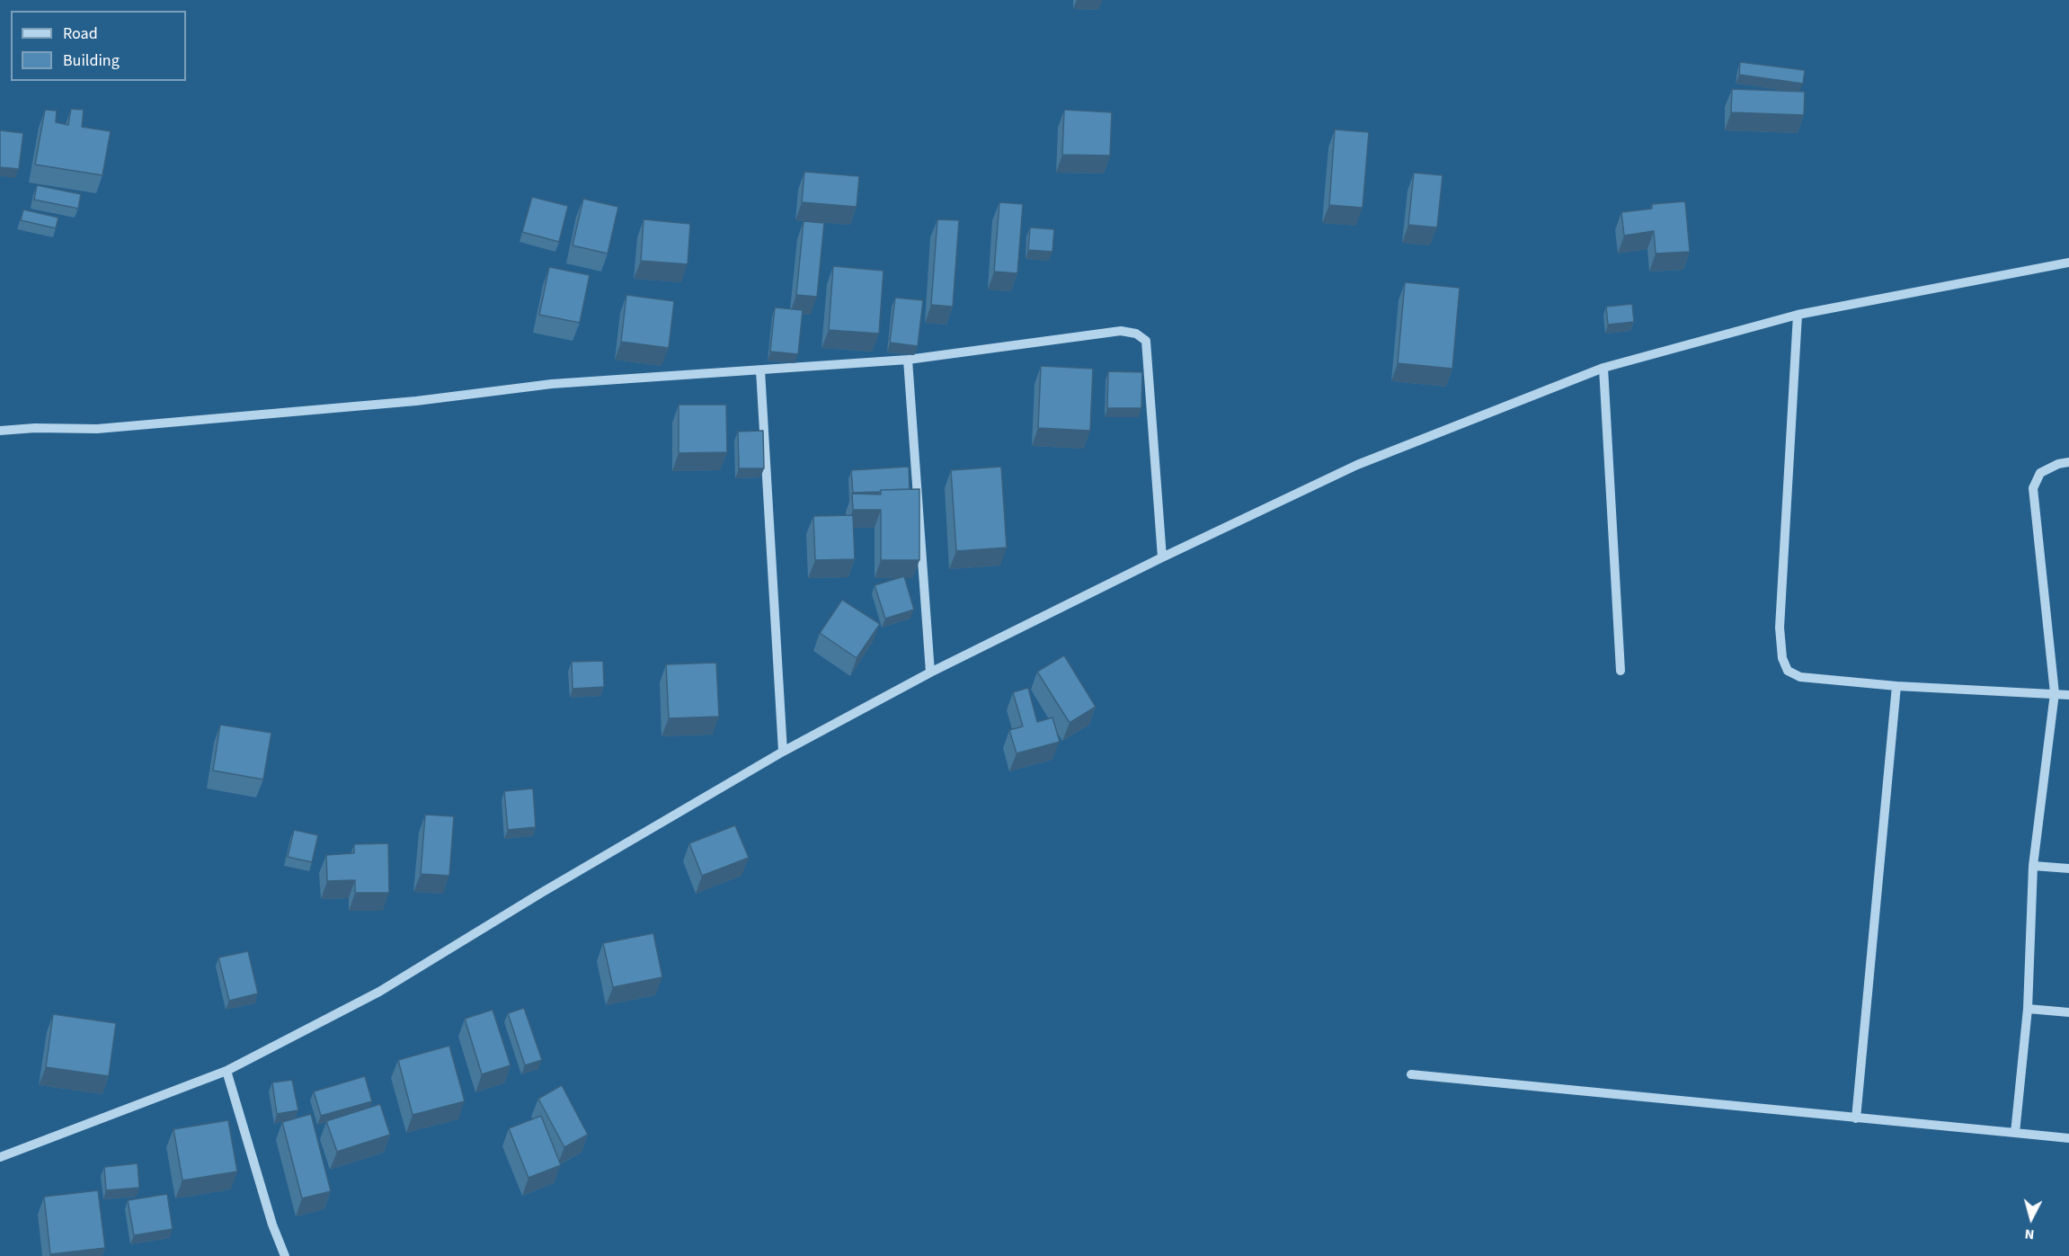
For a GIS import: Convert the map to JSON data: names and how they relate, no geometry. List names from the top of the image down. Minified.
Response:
{"legend":["Road","Building"],"north":"bottom"}
